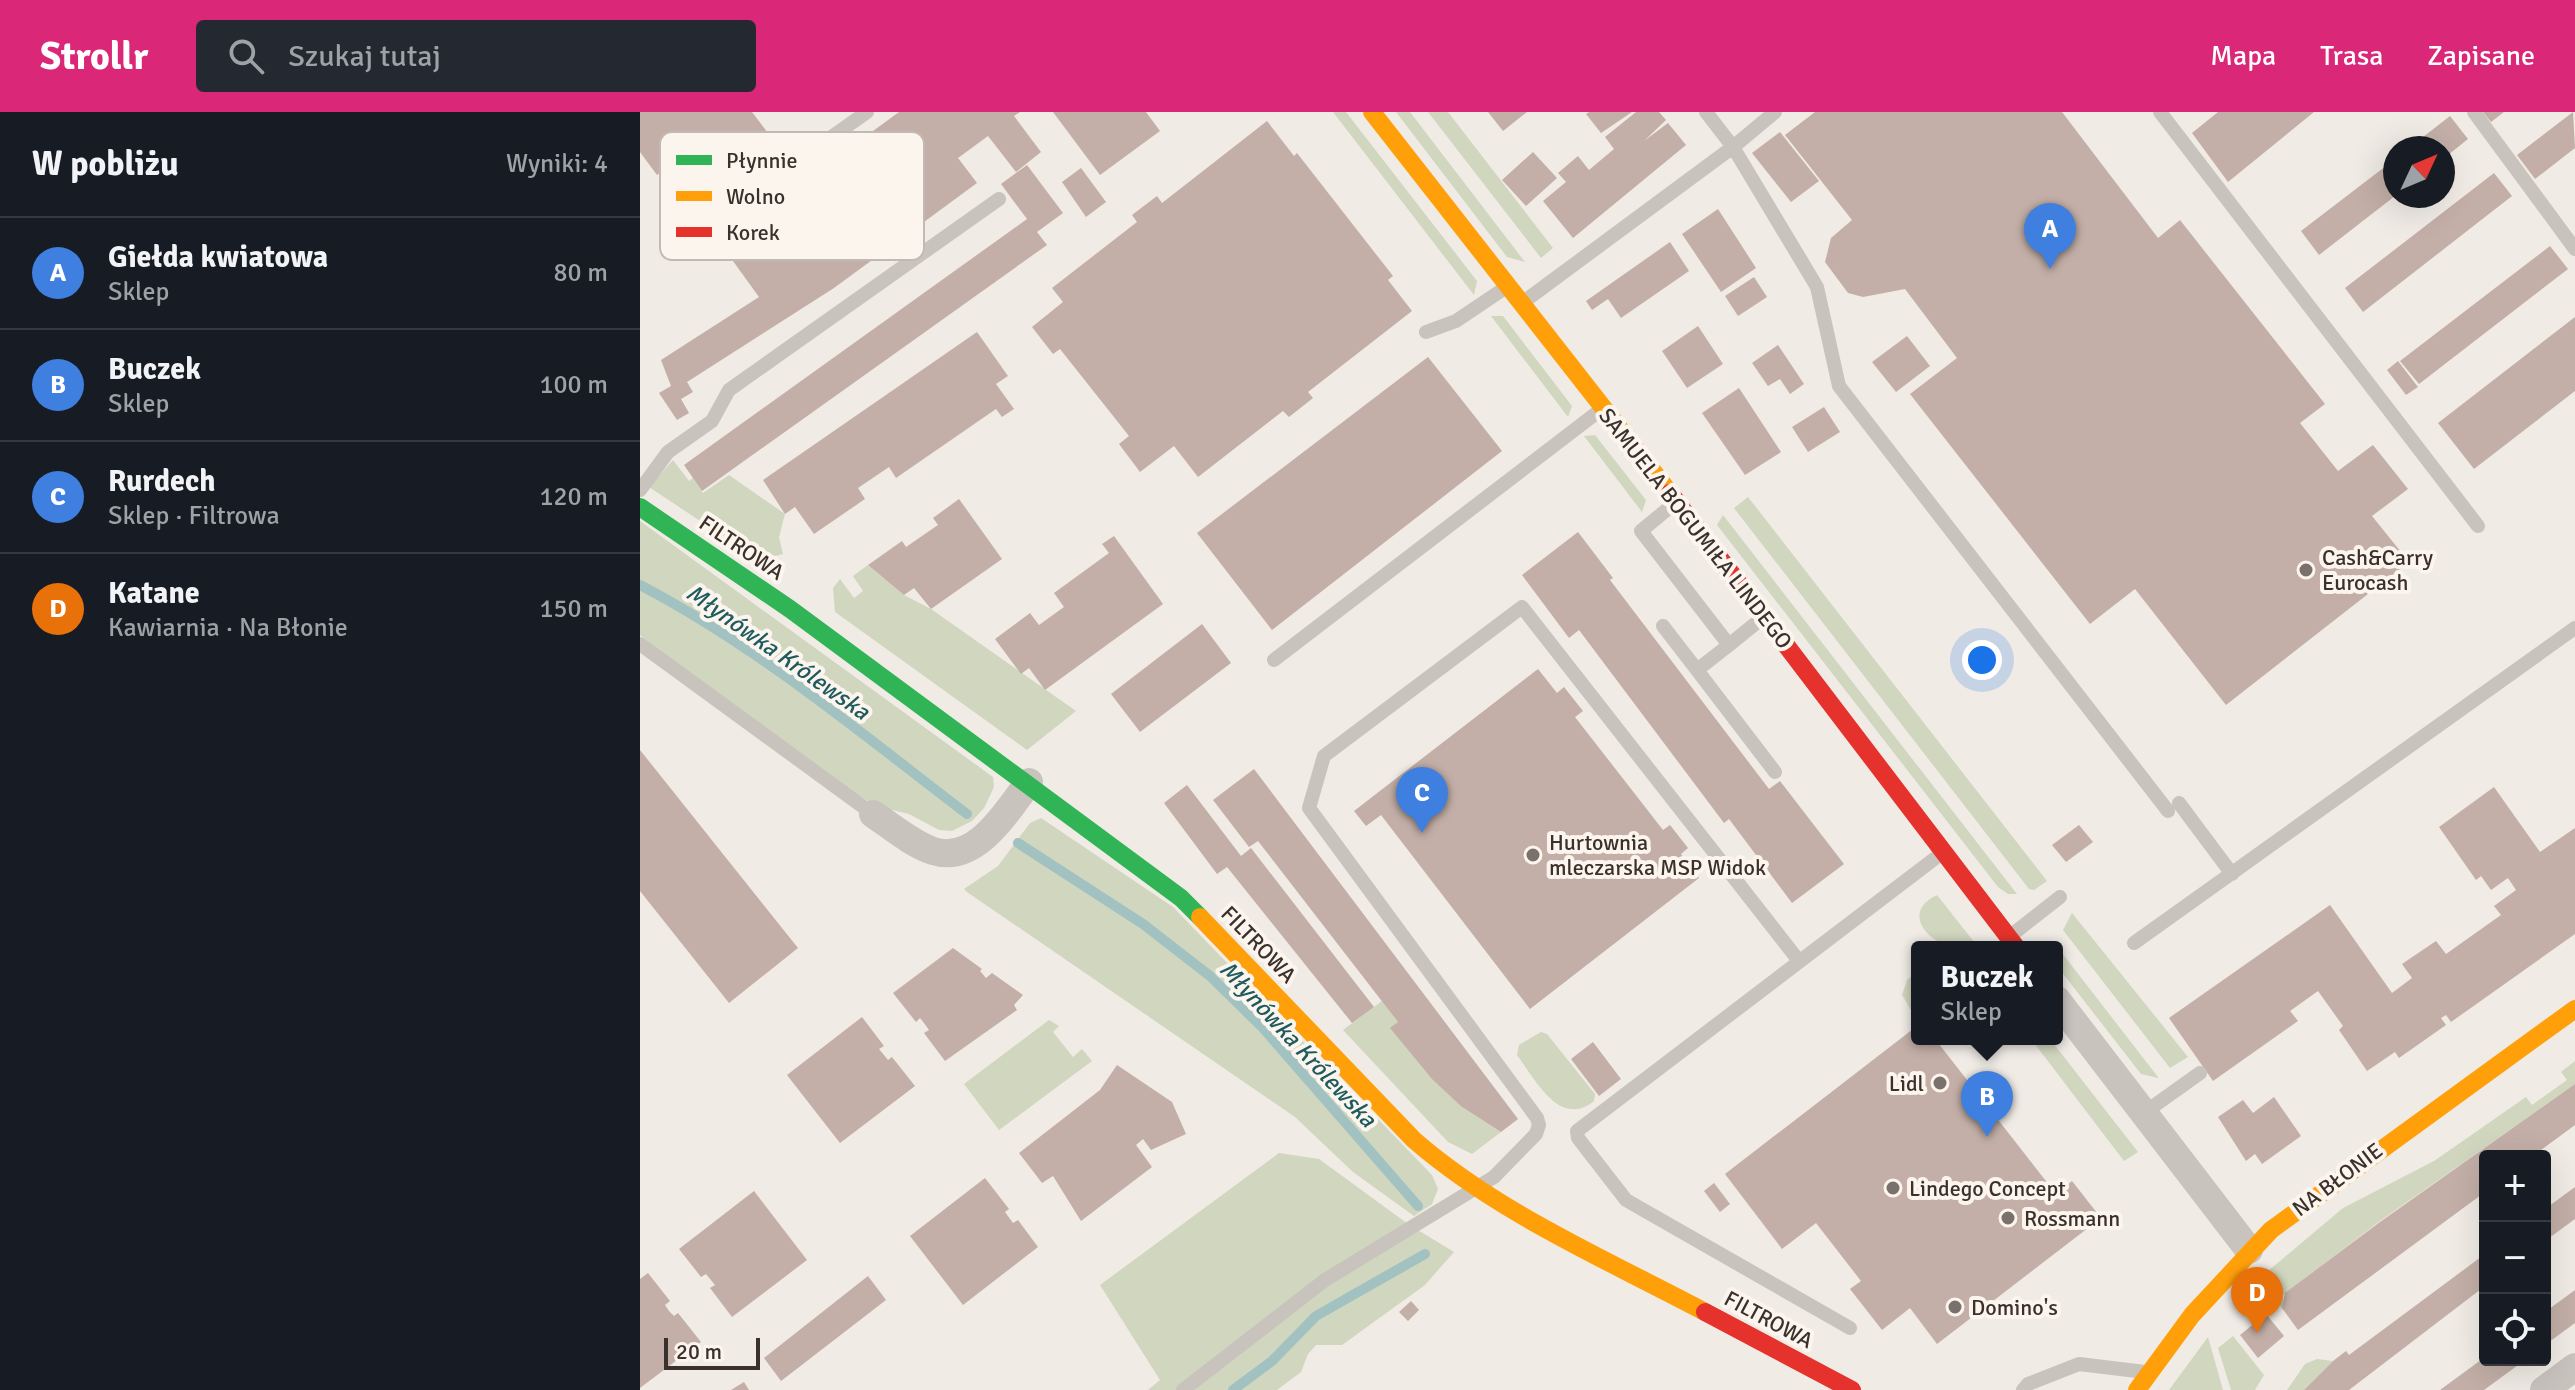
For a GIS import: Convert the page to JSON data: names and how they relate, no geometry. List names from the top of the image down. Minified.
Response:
{"streets":{"street":["SAMUELA BOGUMIŁA LINDEGO","FILTROWA","NA BŁONIE"]},"water":["Młynówka Królewska"],"places":["Cash&Carry Eurocash","Hurtownia mleczarska MSP Widok","Lidl","Lindego Concept","Rossmann","Domino's"],"legend":["Płynnie","Wolno","Korek"],"scale_bar":"20 m","north":"top right","page":{"header":"Strollr","search":"Szukaj tutaj","nav":["Mapa","Trasa","Zapisane"],"heading":["W pobliżu","Wyniki: 4"],"pins":["A","C","B","D"],"list":[{"mark":"A","name":"Giełda kwiatowa","note":"Sklep","value":"80 m"},{"mark":"B","name":"Buczek","note":"Sklep","value":"100 m"},{"mark":"C","name":"Rurdech","note":"Sklep · Filtrowa","value":"120 m"},{"mark":"D","name":"Katane","note":"Kawiarnia · Na Błonie","value":"150 m"}],"popup":["Buczek","Sklep"],"map_buttons":["+","−"],"scale":"20 m"}}
